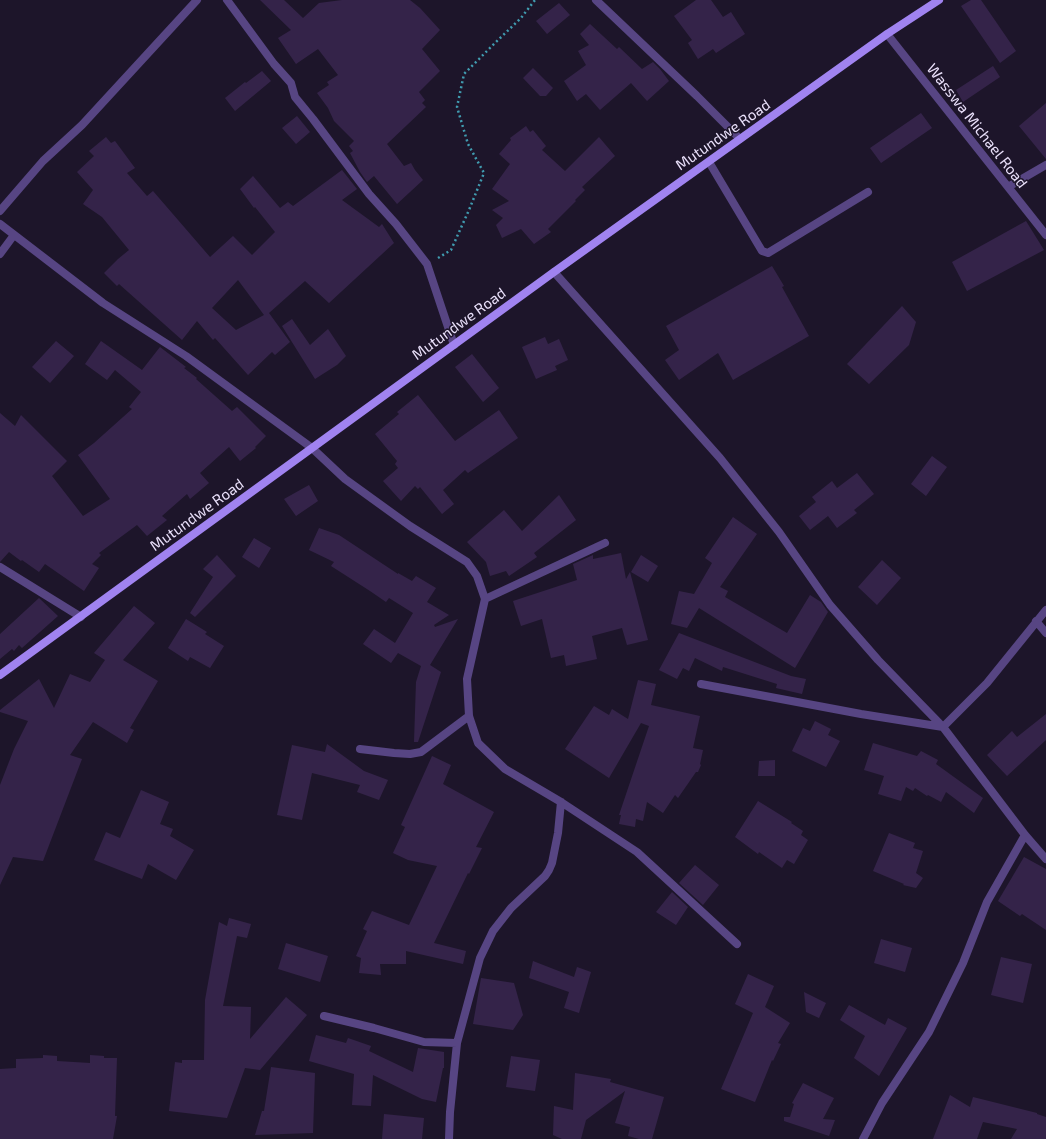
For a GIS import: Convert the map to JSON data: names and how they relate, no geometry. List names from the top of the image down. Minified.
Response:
{"streets":{"main road":["Mutundwe Road"],"street":["Wasswa Michael Road"]},"crossings":[["Wasswa Michael Road","Mutundwe Road"]]}
